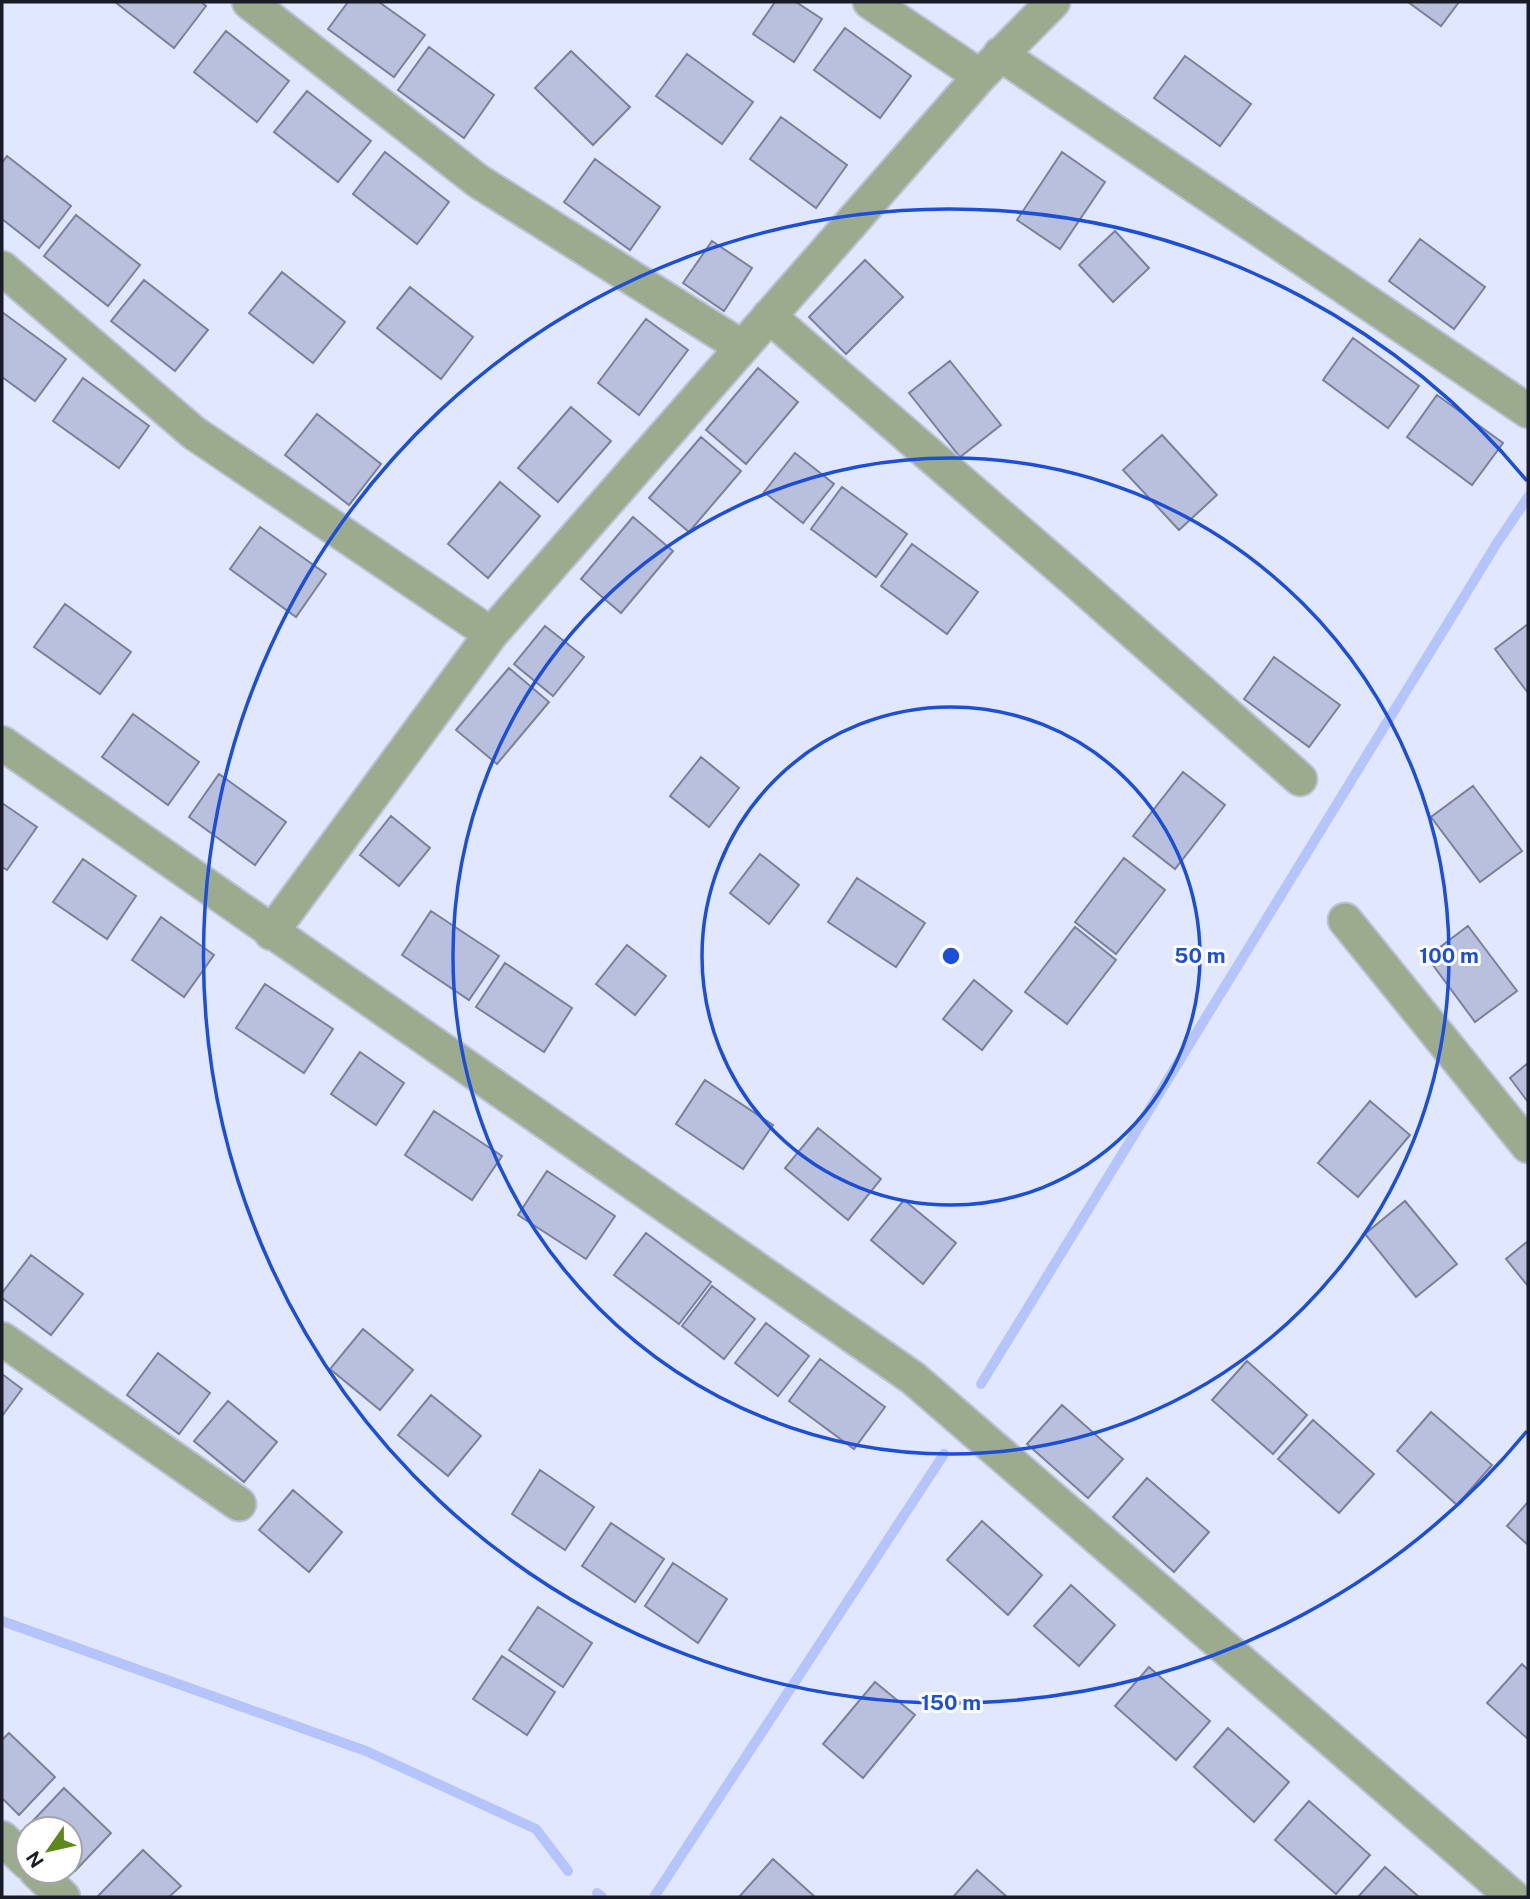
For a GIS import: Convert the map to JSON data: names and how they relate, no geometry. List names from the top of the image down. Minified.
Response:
{"north":"bottom left","rings":["50 m","100 m","150 m"]}
